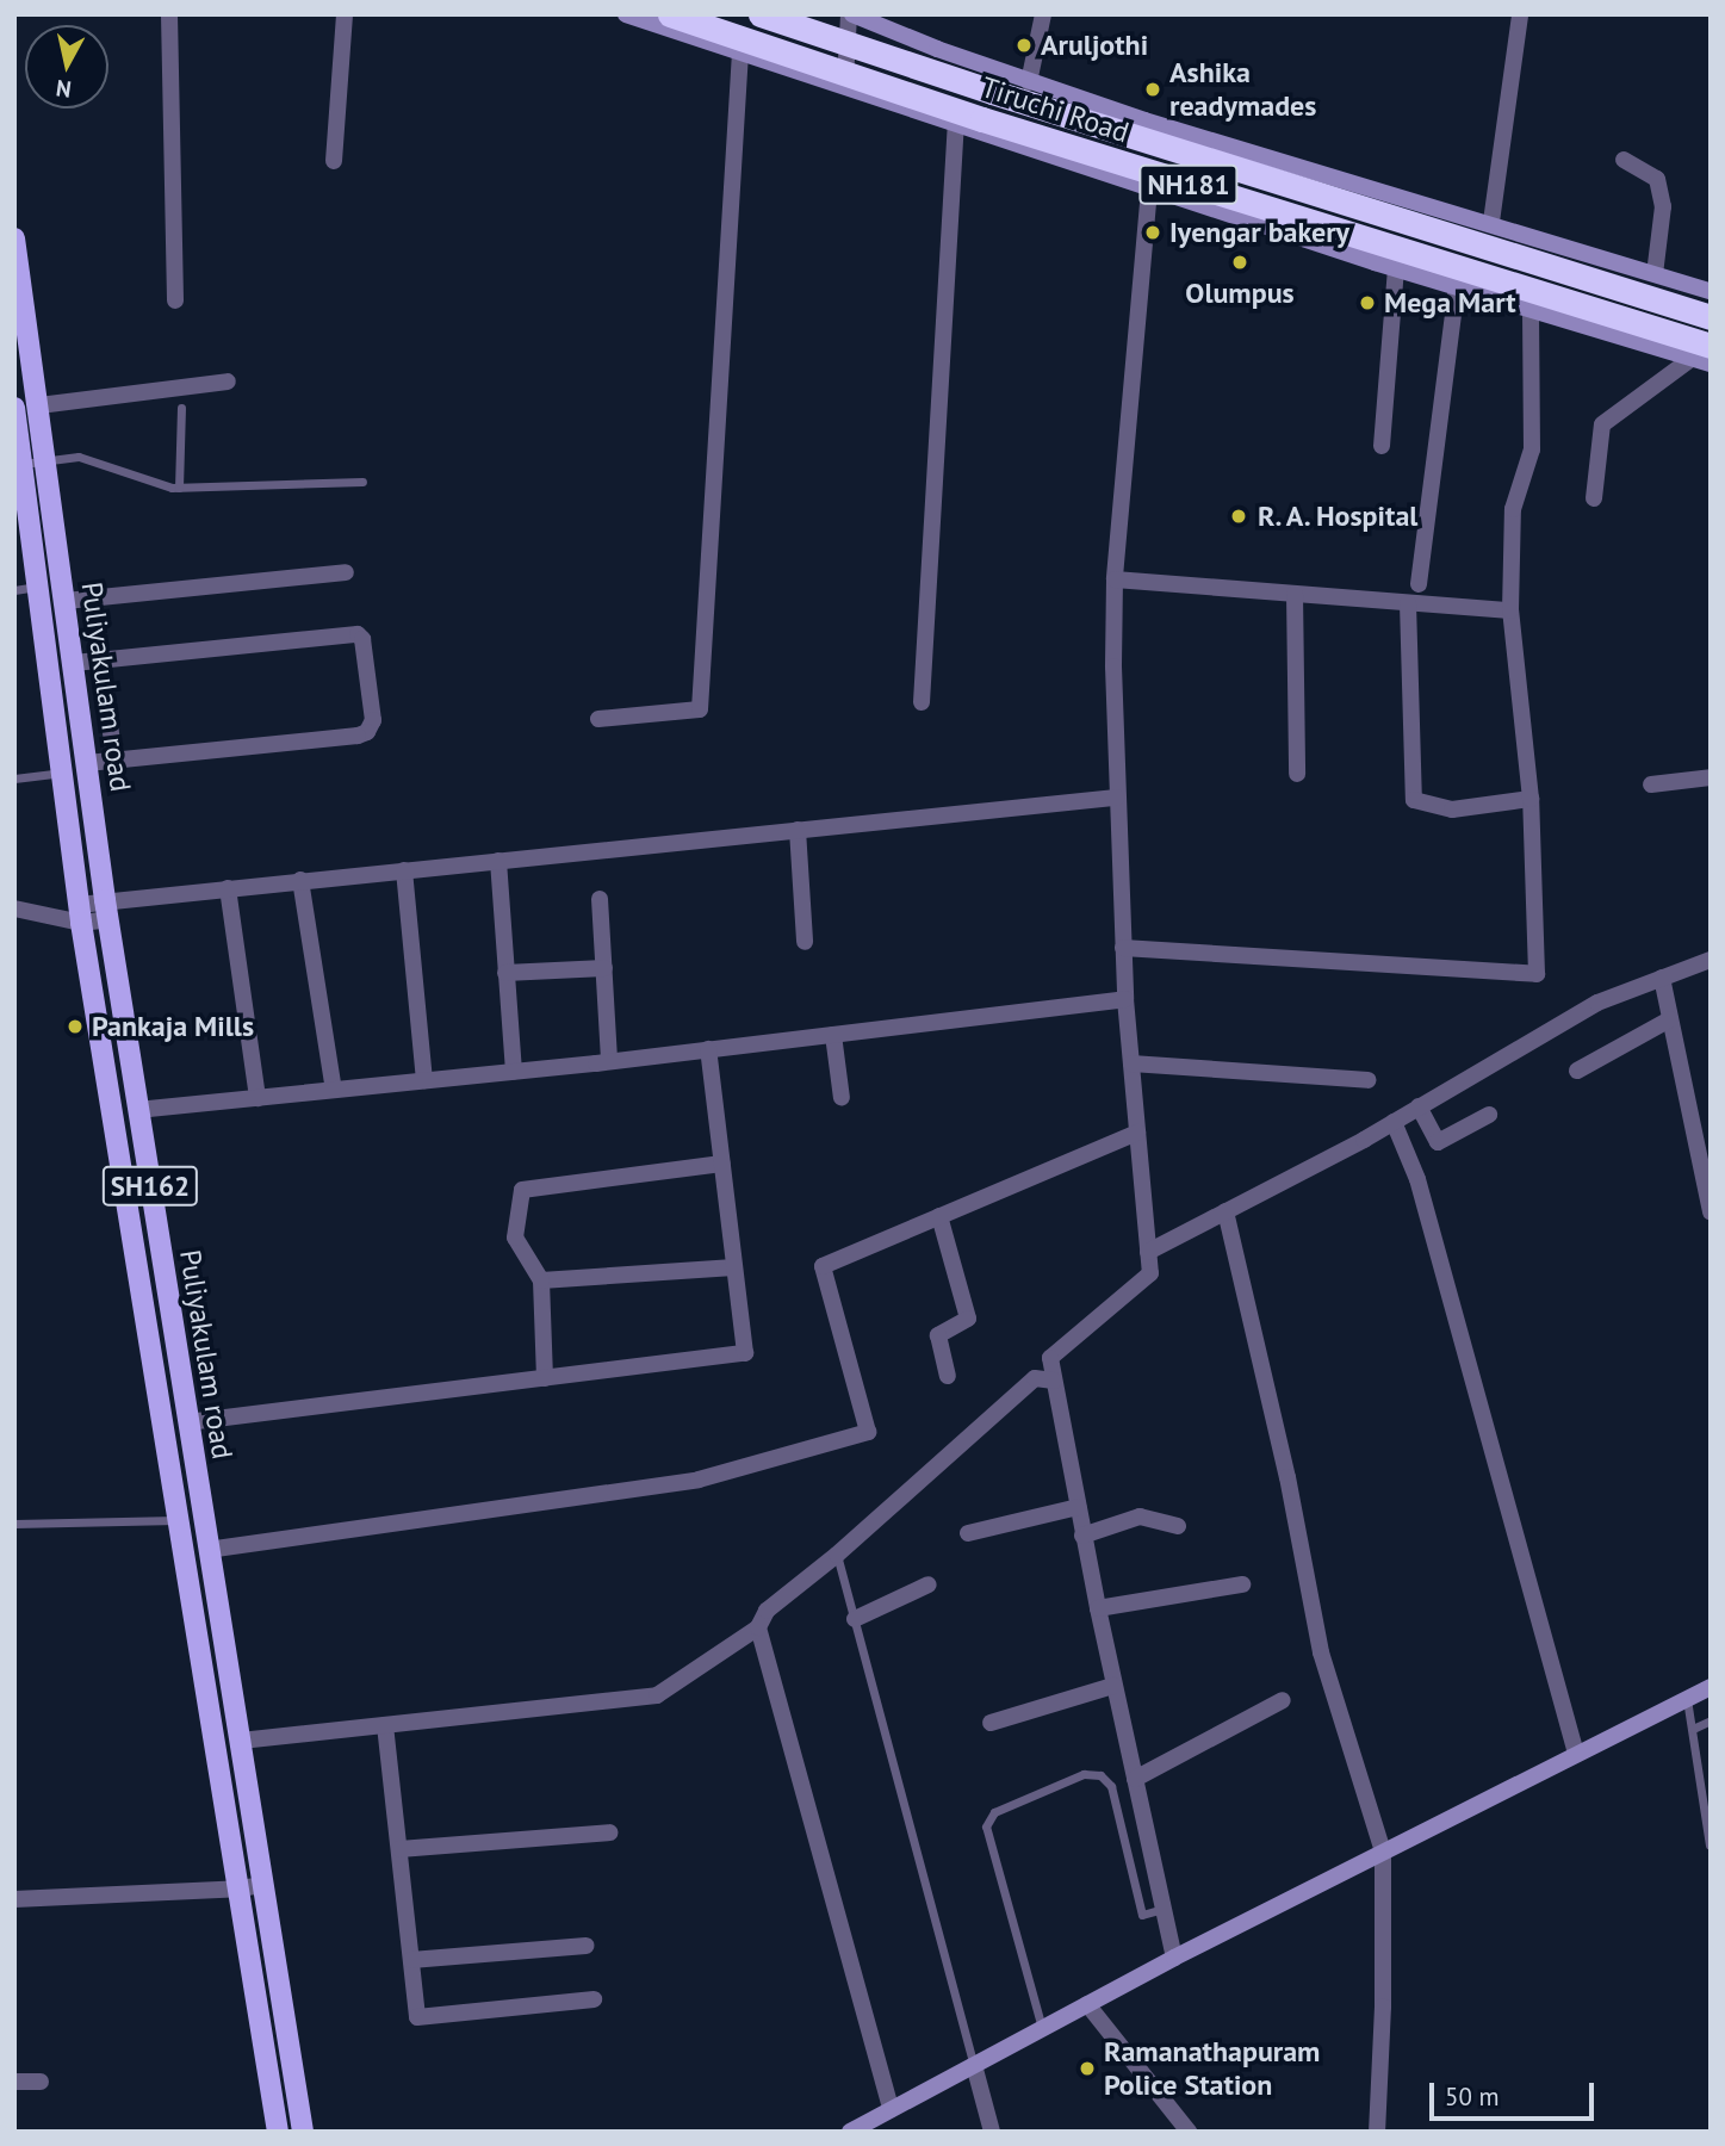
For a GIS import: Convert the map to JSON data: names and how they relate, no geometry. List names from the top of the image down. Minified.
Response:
{"streets":{"highway":["Tiruchi Road","NH181"],"main road":["Puliyakulam road","SH162"]},"places":["Aruljothi","Ashika readymades","Iyengar bakery","Olumpus","Mega Mart","R. A. Hospital","Pankaja Mills","Ramanathapuram Police Station"],"scale_bar":"50 m","north":"bottom"}
